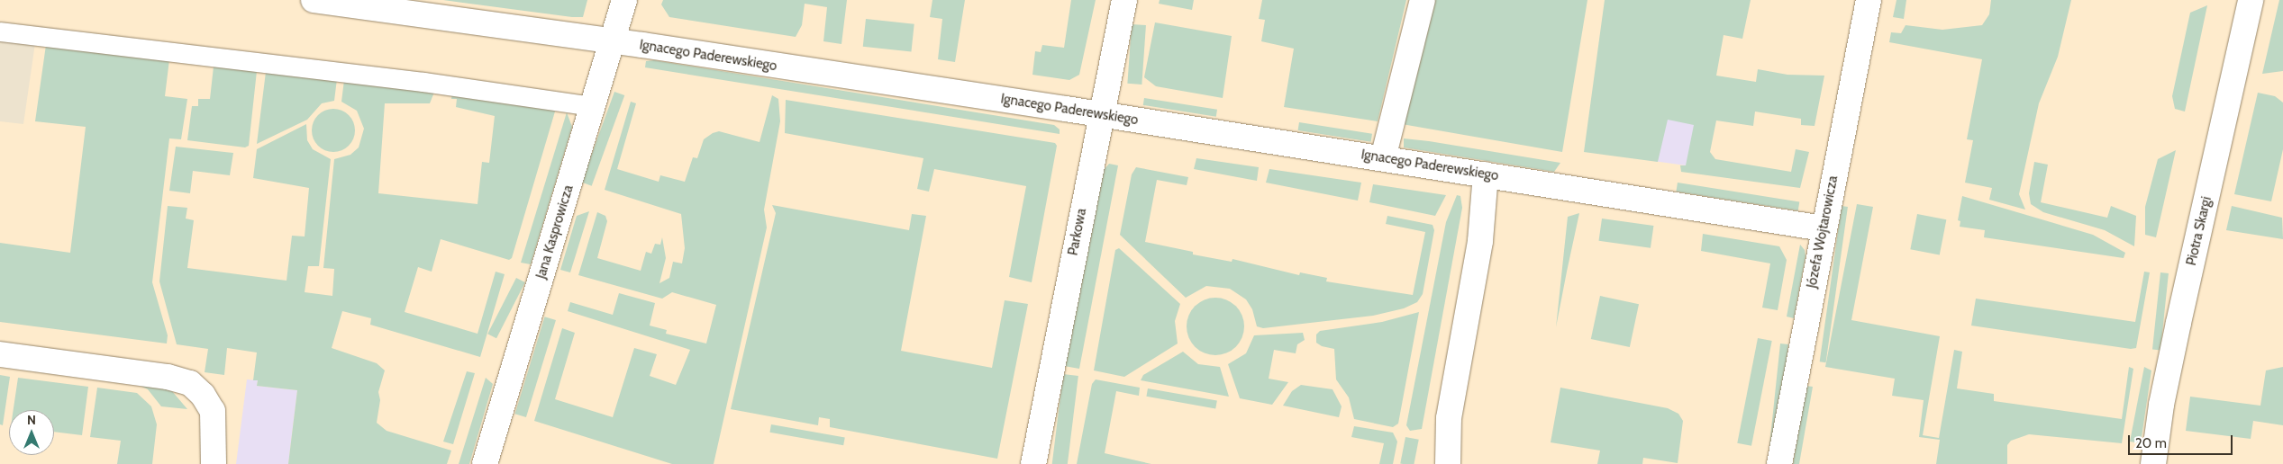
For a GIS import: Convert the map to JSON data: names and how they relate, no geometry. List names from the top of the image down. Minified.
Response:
{"streets":{"street":["Ignacego Paderewskiego","Piotra Skargi","Jana Kasprowicza","Parkowa","Józefa Wojtarowicza"]},"crossings":[["Ignacego Paderewskiego","Jana Kasprowicza"],["Ignacego Paderewskiego","Parkowa"],["Ignacego Paderewskiego","Józefa Wojtarowicza"]],"scale_bar":"20 m","north":"top"}
